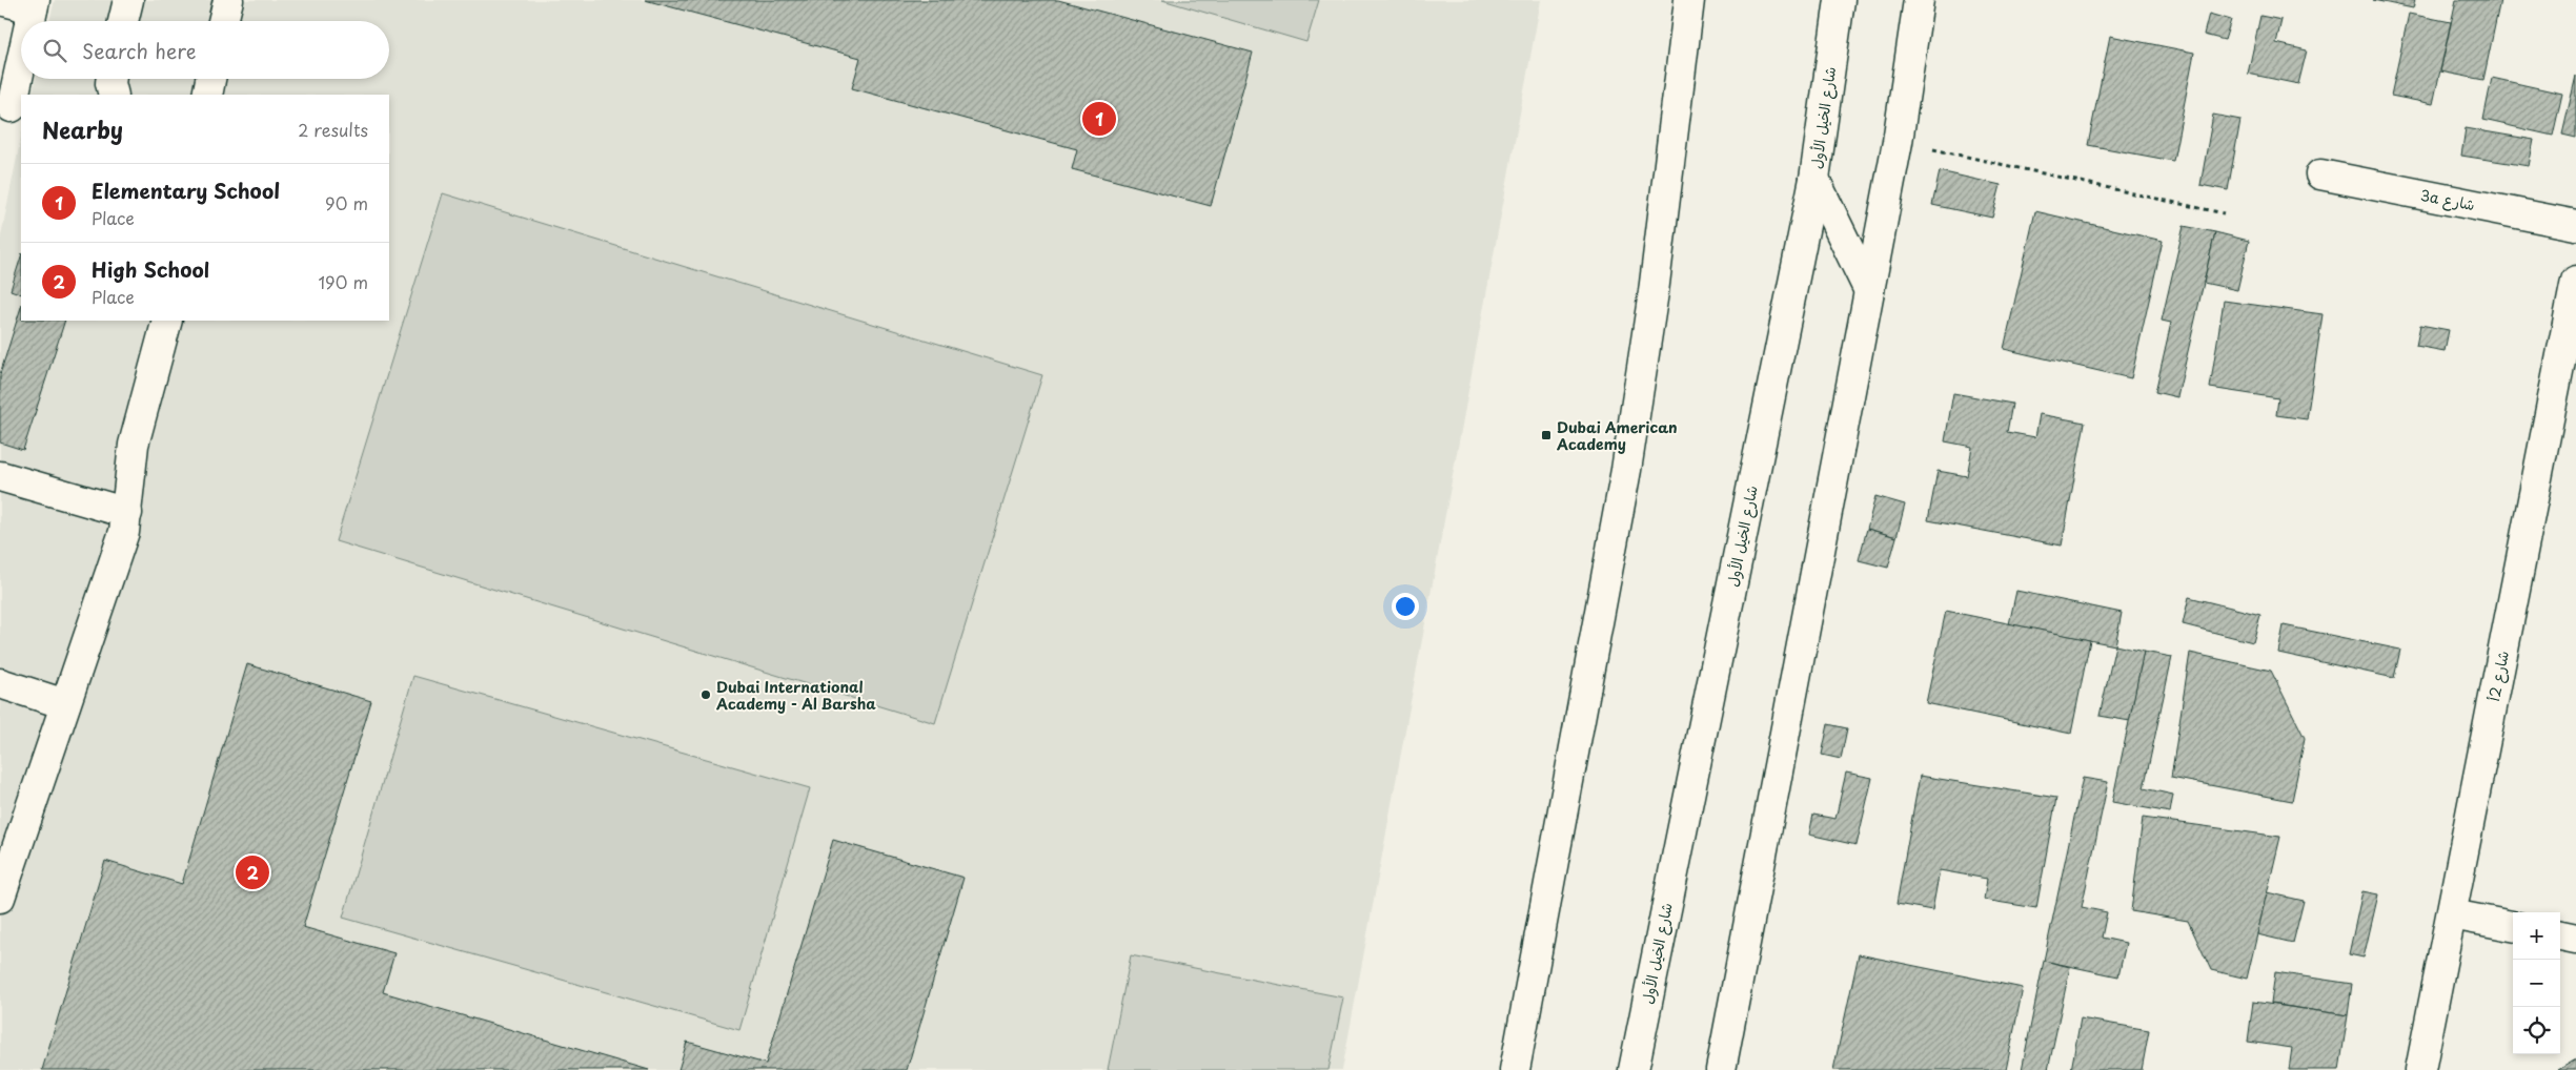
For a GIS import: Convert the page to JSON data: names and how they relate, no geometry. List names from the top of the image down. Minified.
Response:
{"streets":{"main road":["شارع الخيل الأول","3a شارع","شارع 2أ"]},"places":{"transit":["Dubai American Academy"],"other":["Dubai International Academy - Al Barsha"]},"page":{"search":"Search here","heading":["Nearby","2 results"],"pins":["1","2"],"list":[{"mark":"1","name":"Elementary School","note":"Place","value":"90 m"},{"mark":"2","name":"High School","note":"Place","value":"190 m"}],"map_buttons":["+","−"]}}
